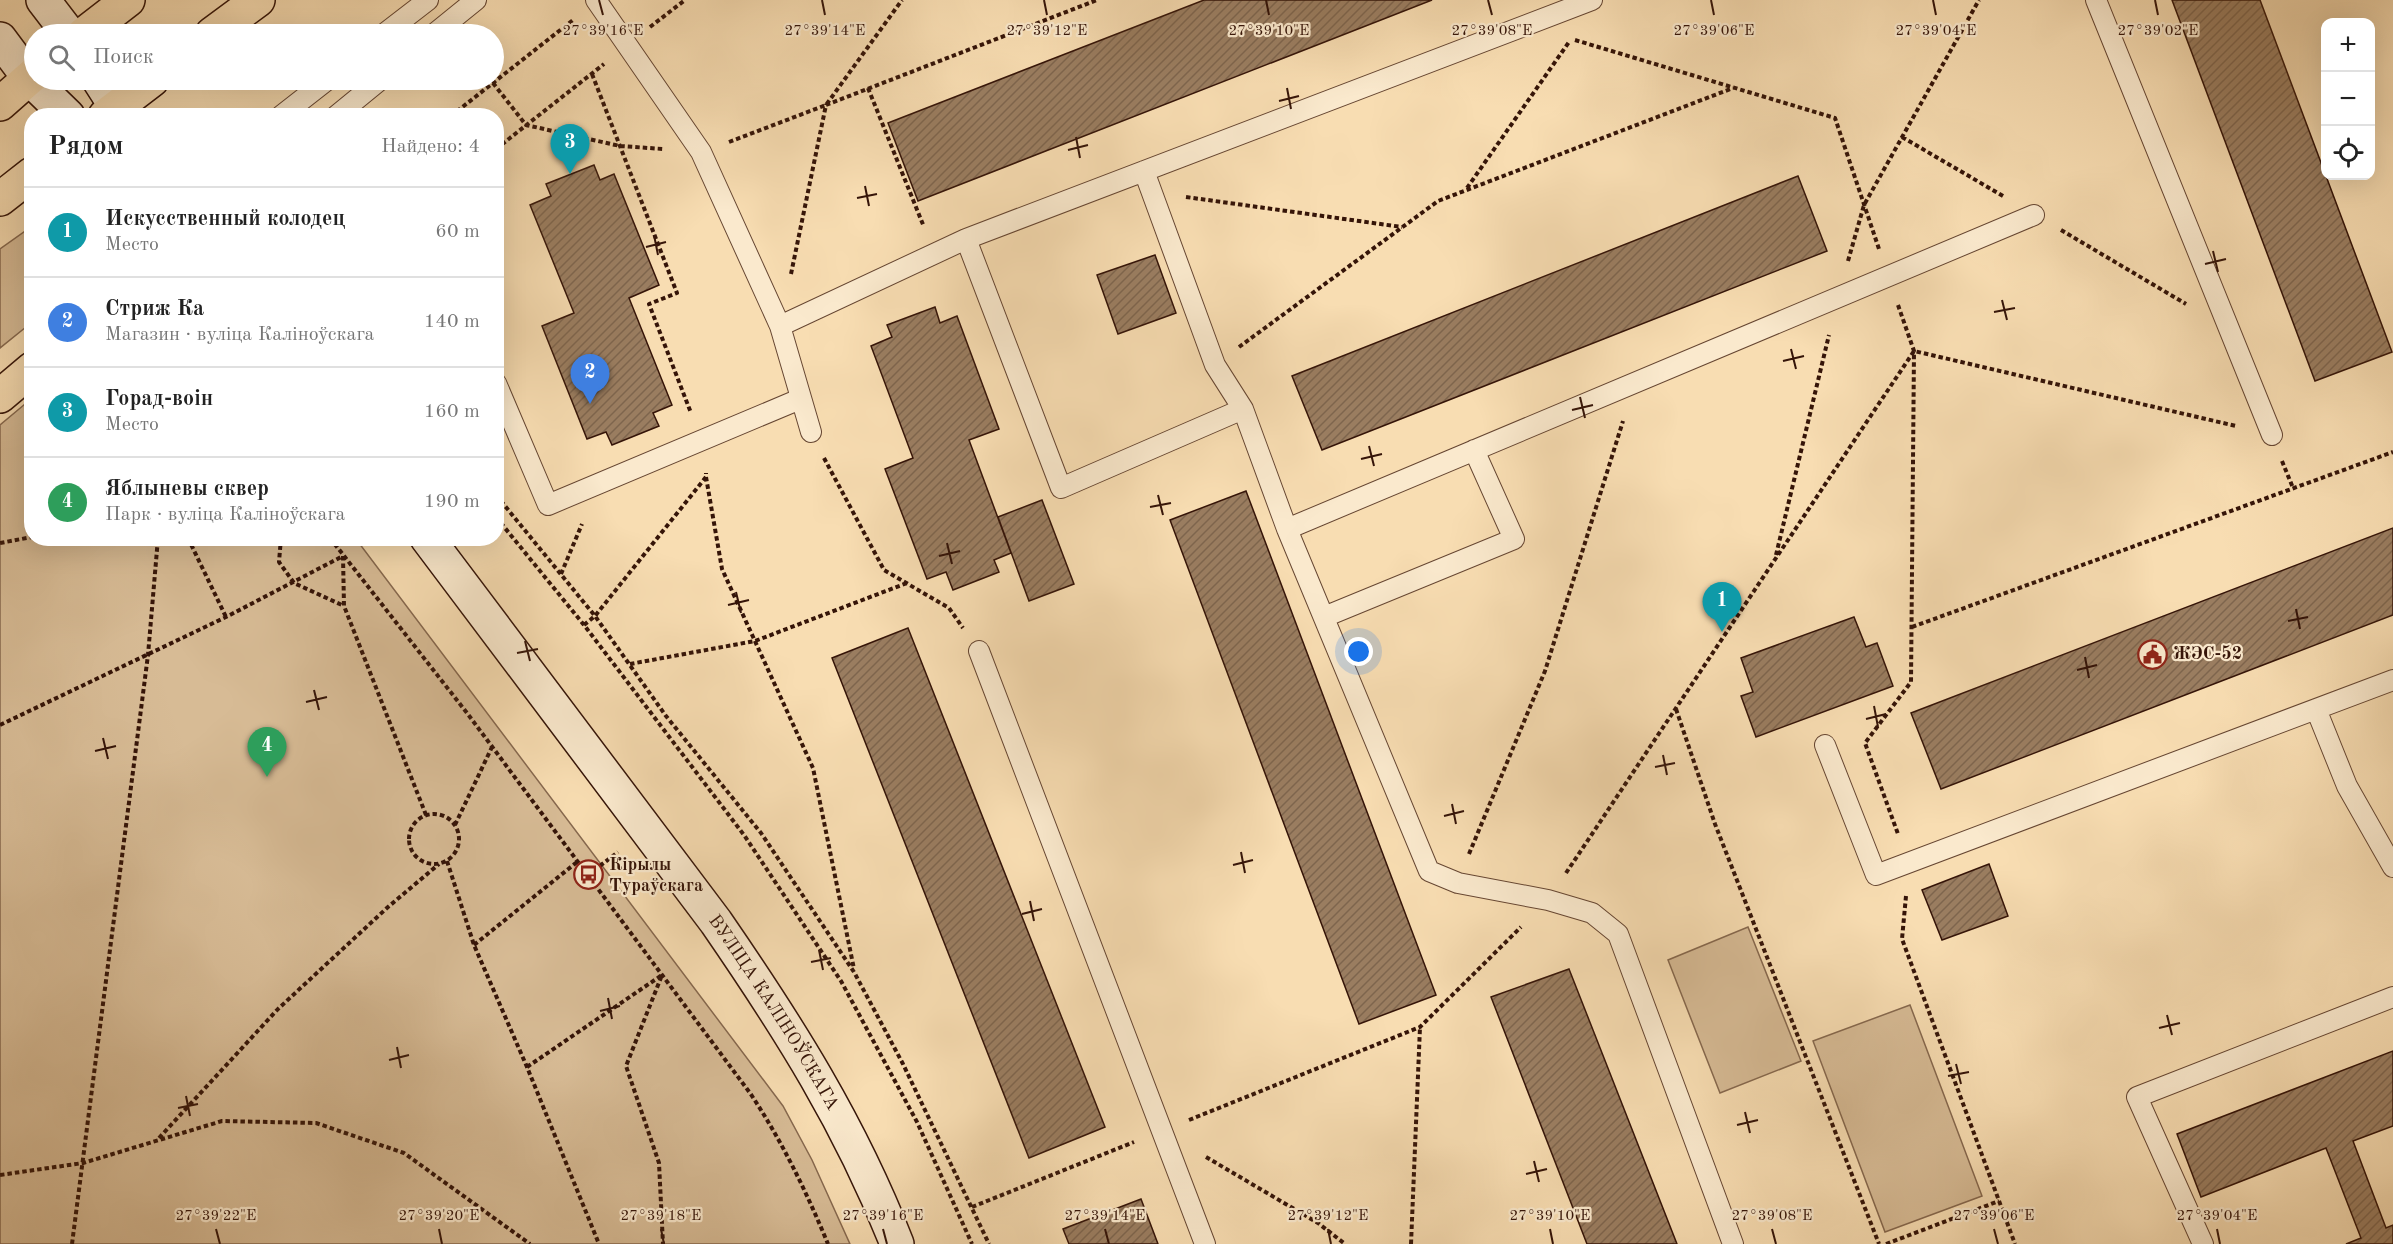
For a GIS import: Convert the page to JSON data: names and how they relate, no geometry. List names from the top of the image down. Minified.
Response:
{"streets":{"main road":["ВУЛІЦА КАЛІНОЎСКАГА"]},"places":{"public building":["ЖЭС-52"],"bus stop":["Кірылы Тураўскага"]},"page":{"map_buttons":["+","−"],"search":"Поиск","heading":["Рядом","Найдено: 4"],"pins":["3","2","1","4"],"list":[{"mark":"1","name":"Искусственный колодец","note":"Место","value":"60 m"},{"mark":"2","name":"Стриж Ка","note":"Магазин · вуліца Каліноўскага","value":"140 m"},{"mark":"3","name":"Горад-воін","note":"Место","value":"160 m"},{"mark":"4","name":"Яблыневы сквер","note":"Парк · вуліца Каліноўскага","value":"190 m"}]},"coordinates":["27°39'16\"E","27°39'14\"E","27°39'12\"E","27°39'10\"E","27°39'08\"E","27°39'06\"E","27°39'04\"E","27°39'02\"E","27°39'22\"E","27°39'20\"E","27°39'18\"E"]}
